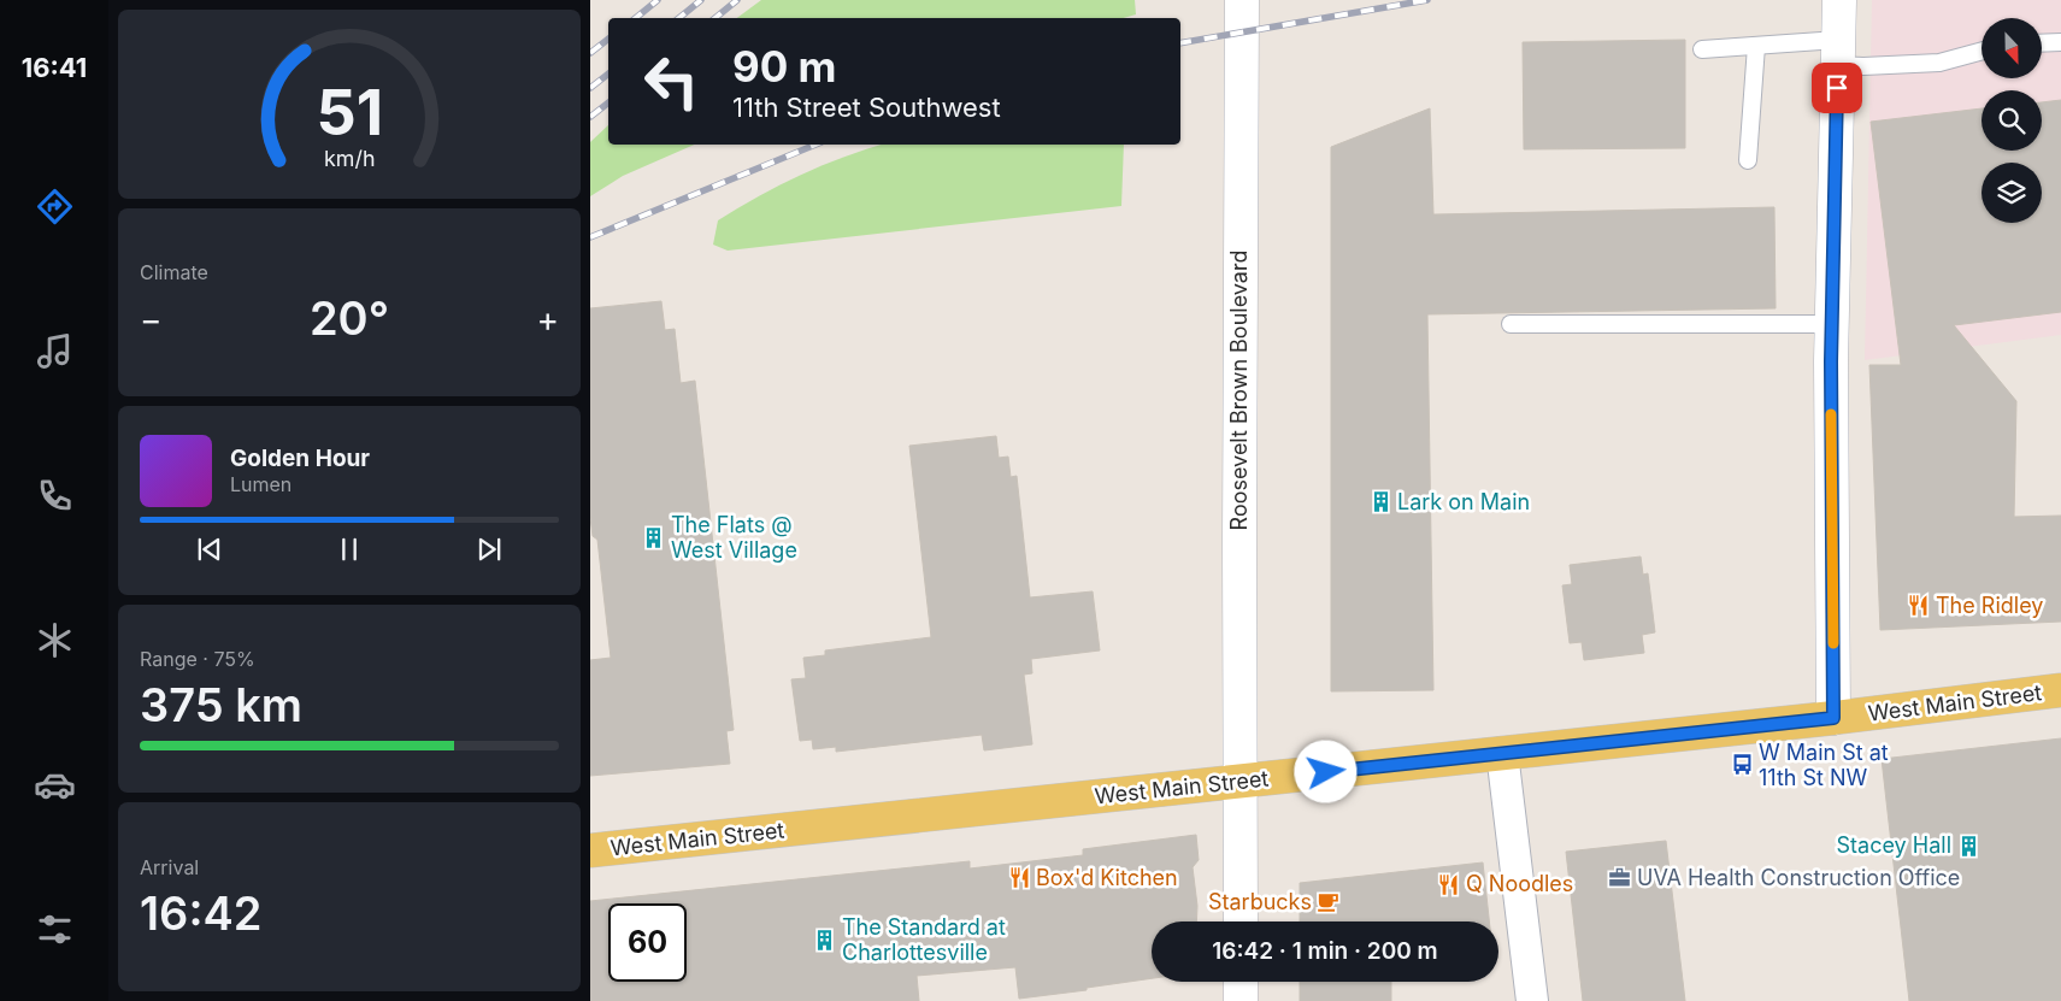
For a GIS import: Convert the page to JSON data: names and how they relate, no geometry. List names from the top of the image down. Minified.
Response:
{"streets":{"main road":["Roosevelt Brown Boulevard","West Main Street"]},"crossings":[["Roosevelt Brown Boulevard","West Main Street"]],"places":{"building":["Lark on Main","The Flats @ West Village","Stacey Hall","The Standard at Charlottesville"],"restaurant":["The Ridley","Box'd Kitchen","Q Noodles"],"bus stop":["W Main St at 11th St NW"],"office":["UVA Health Construction Office"],"cafe":["Starbucks"]},"north":"bottom","page":{"tabs":"16:41","turn":["90 m","11th Street Southwest"],"tile":["Climate",["Range · 75%","375 km"],["Arrival","16:42"]],"heat":["−","20°","+"],"song":["Golden Hour","Lumen"],"limit":"60","trip":"16:42 · 1 min · 200 m","gauge":["51","km/h"]}}
